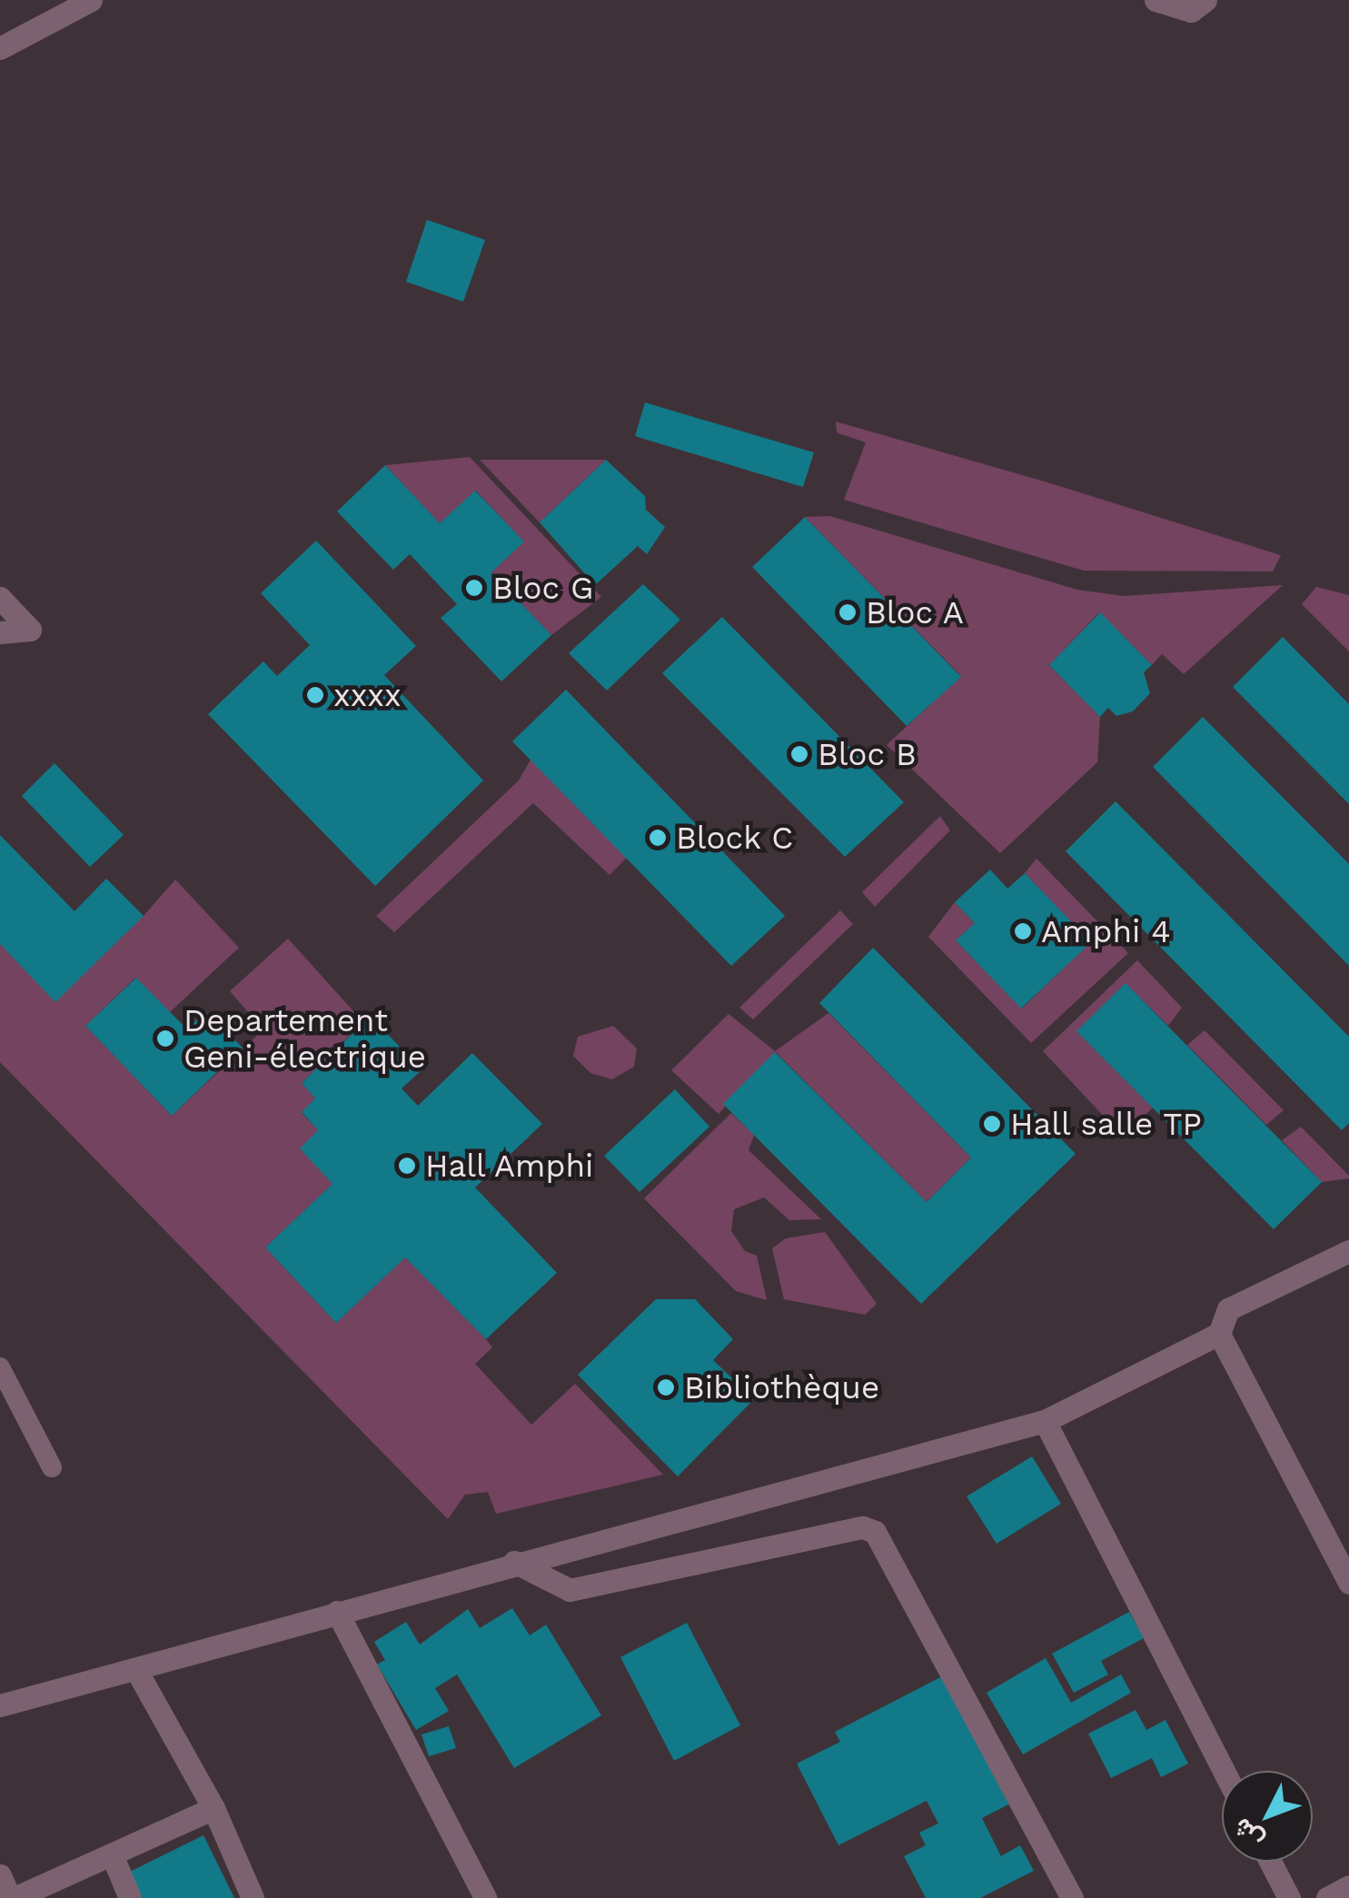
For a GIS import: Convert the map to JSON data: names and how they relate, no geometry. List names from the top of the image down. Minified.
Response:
{"places":["Bloc G","Bloc A","xxxx","Bloc B","Block C","Amphi 4","Departement Geni-électrique","Hall salle TP","Hall Amphi","Bibliothèque"],"north":"bottom left"}
